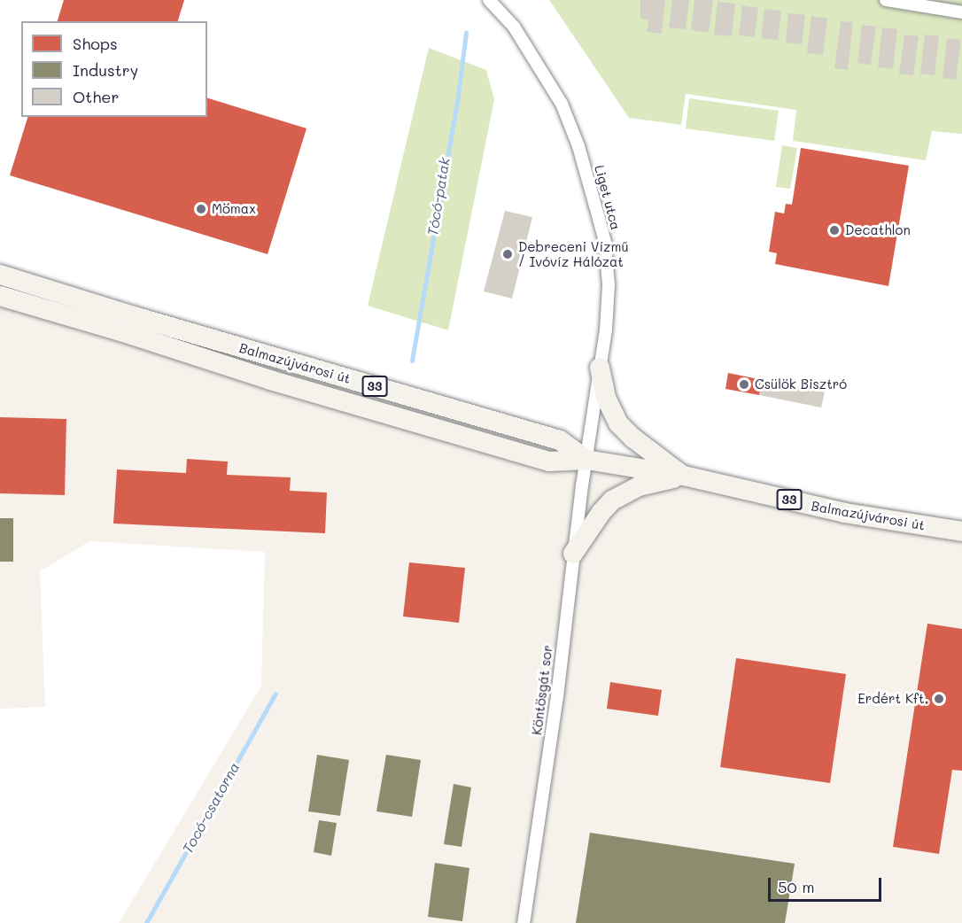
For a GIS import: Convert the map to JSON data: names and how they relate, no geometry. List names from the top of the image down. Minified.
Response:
{"streets":{"main road":["Balmazújvárosi út","33"],"street":["Liget utca","Köntösgát sor"]},"crossings":[["Liget utca","Balmazújvárosi út"],["Liget utca","Köntösgát sor"],["Balmazújvárosi út","Köntösgát sor"]],"water":["Tócó-patak","Tocó-csatorna"],"places":["Mömax","Decathlon","Debreceni Vízmű / Ivóvíz Hálózat","Csülök Bisztró","Erdért Kft."],"legend":["Shops","Industry","Other"],"scale_bar":"50 m"}
